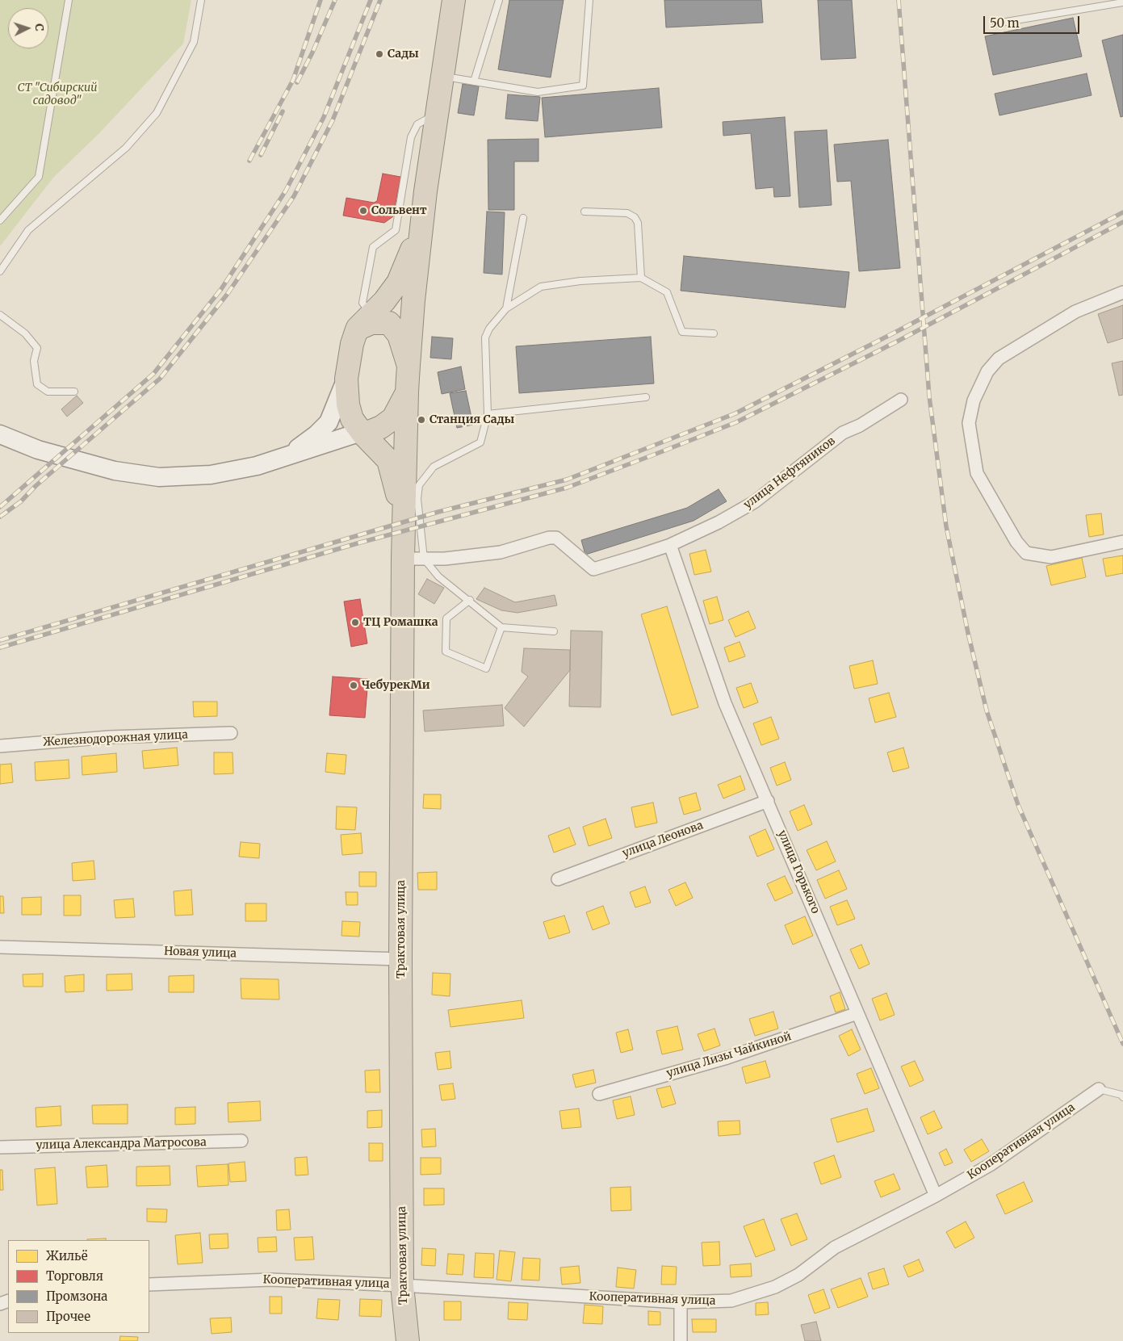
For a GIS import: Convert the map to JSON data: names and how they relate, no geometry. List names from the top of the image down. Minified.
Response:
{"streets":{"highway":["Трактовая улица"],"street":["улица Нефтяников","Железнодорожная улица","улица Леонова","улица Горького","Новая улица","улица Лизы Чайкиной","Кооперативная улица","улица Александра Матросова"]},"crossings":[["улица Нефтяников","улица Горького"],["улица Нефтяников","Трактовая улица"],["улица Леонова","улица Горького"],["улица Горького","улица Лизы Чайкиной"],["улица Горького","Кооперативная улица"],["Трактовая улица","Новая улица"],["Трактовая улица","Кооперативная улица"]],"parks":["СТ \"Сибирский садовод\""],"places":["Сады","Сольвент","Станция Сады","ТЦ Ромашка","ЧебурекМи"],"legend":["Жильё","Торговля","Промзона","Прочее"],"scale_bar":"50 m","north":"right"}
